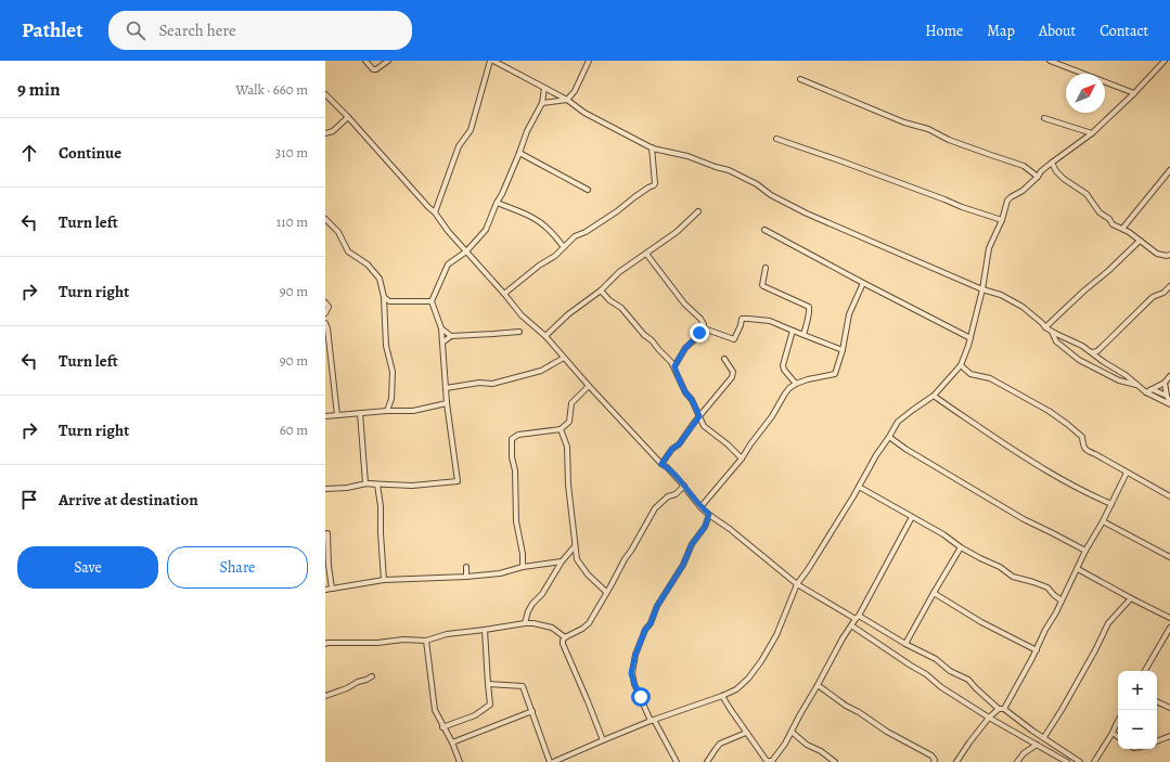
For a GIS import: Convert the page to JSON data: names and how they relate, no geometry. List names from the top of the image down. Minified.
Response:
{"north":"top right","page":{"header":"Pathlet","search":"Search here","nav":["Home","Map","About","Contact"],"heading":["9 min","Walk · 660 m"],"list":[["Continue","310 m"],["Turn left","110 m"],["Turn right","90 m"],["Turn left","90 m"],["Turn right","60 m"],"Arrive at destination"],"buttons":["Save","Share"],"map_buttons":["+","−"]}}
